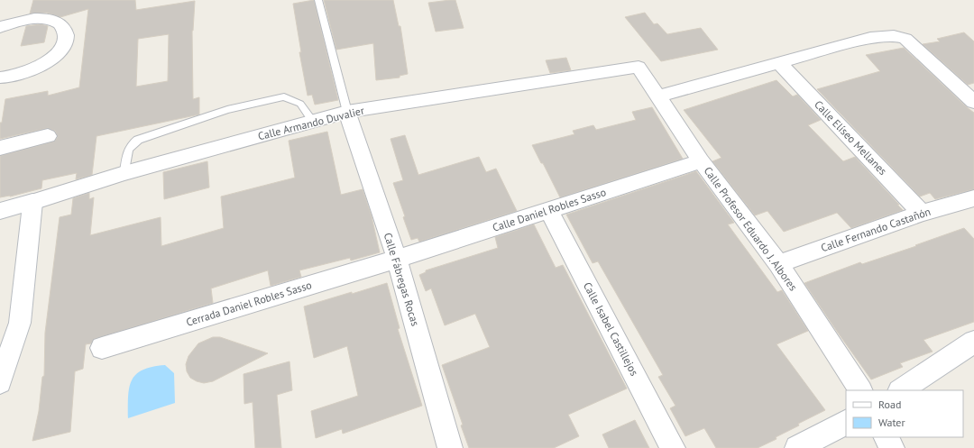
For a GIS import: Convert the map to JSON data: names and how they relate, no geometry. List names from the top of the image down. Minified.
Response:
{"streets":{"street":["Calle Armando Duvalier","Calle Elíseo Mellanes","Calle Daniel Robles Sasso","Calle Profesor Eduardo J. Albores","Calle Fernando Castañón","Calle Fábregas Rocas","Cerrada Daniel Robles Sasso","Calle Isabel Castillejos"]},"crossings":[["Calle Armando Duvalier","Calle Profesor Eduardo J. Albores"],["Calle Armando Duvalier","Calle Fábregas Rocas"],["Calle Elíseo Mellanes","Calle Fernando Castañón"],["Calle Daniel Robles Sasso","Calle Profesor Eduardo J. Albores"],["Calle Daniel Robles Sasso","Calle Fábregas Rocas"],["Calle Daniel Robles Sasso","Cerrada Daniel Robles Sasso"],["Calle Daniel Robles Sasso","Calle Isabel Castillejos"],["Calle Profesor Eduardo J. Albores","Calle Fernando Castañón"],["Calle Fábregas Rocas","Cerrada Daniel Robles Sasso"]],"legend":["Road","Water"]}
